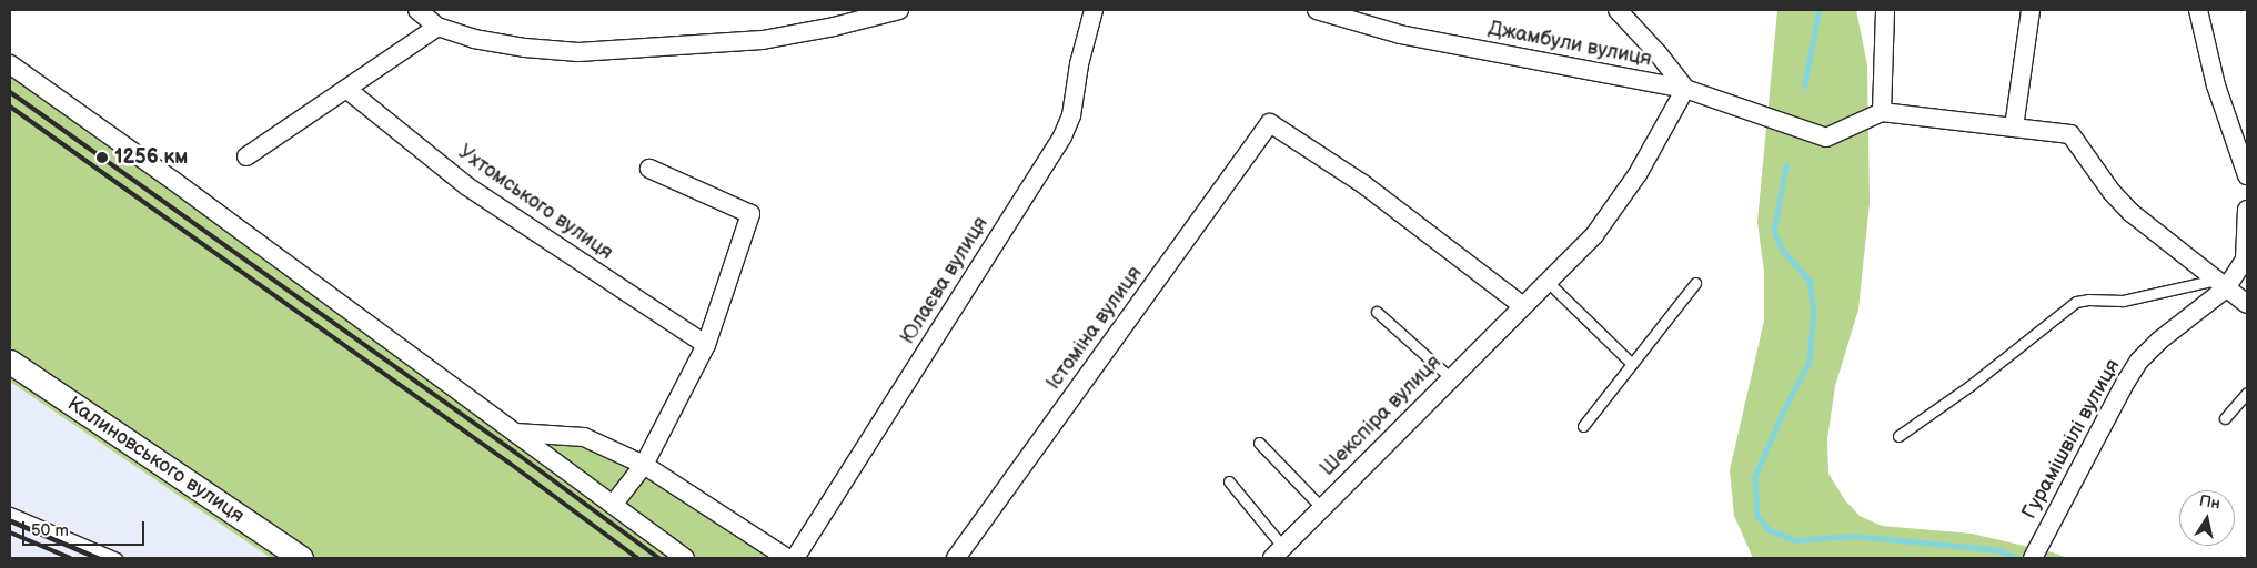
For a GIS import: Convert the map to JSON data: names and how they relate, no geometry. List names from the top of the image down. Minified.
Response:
{"streets":{"street":["Джамбули вулиця","Ухтомського вулиця","Юлаєва вулиця","Істоміна вулиця","Шекспіра вулиця","Гурамішвілі вулиця","Калиновського вулиця"]},"crossings":[["Джамбули вулиця","Шекспіра вулиця"],["Істоміна вулиця","Шекспіра вулиця"]],"places":["1256 км"],"scale_bar":"50 m","north":"top"}
